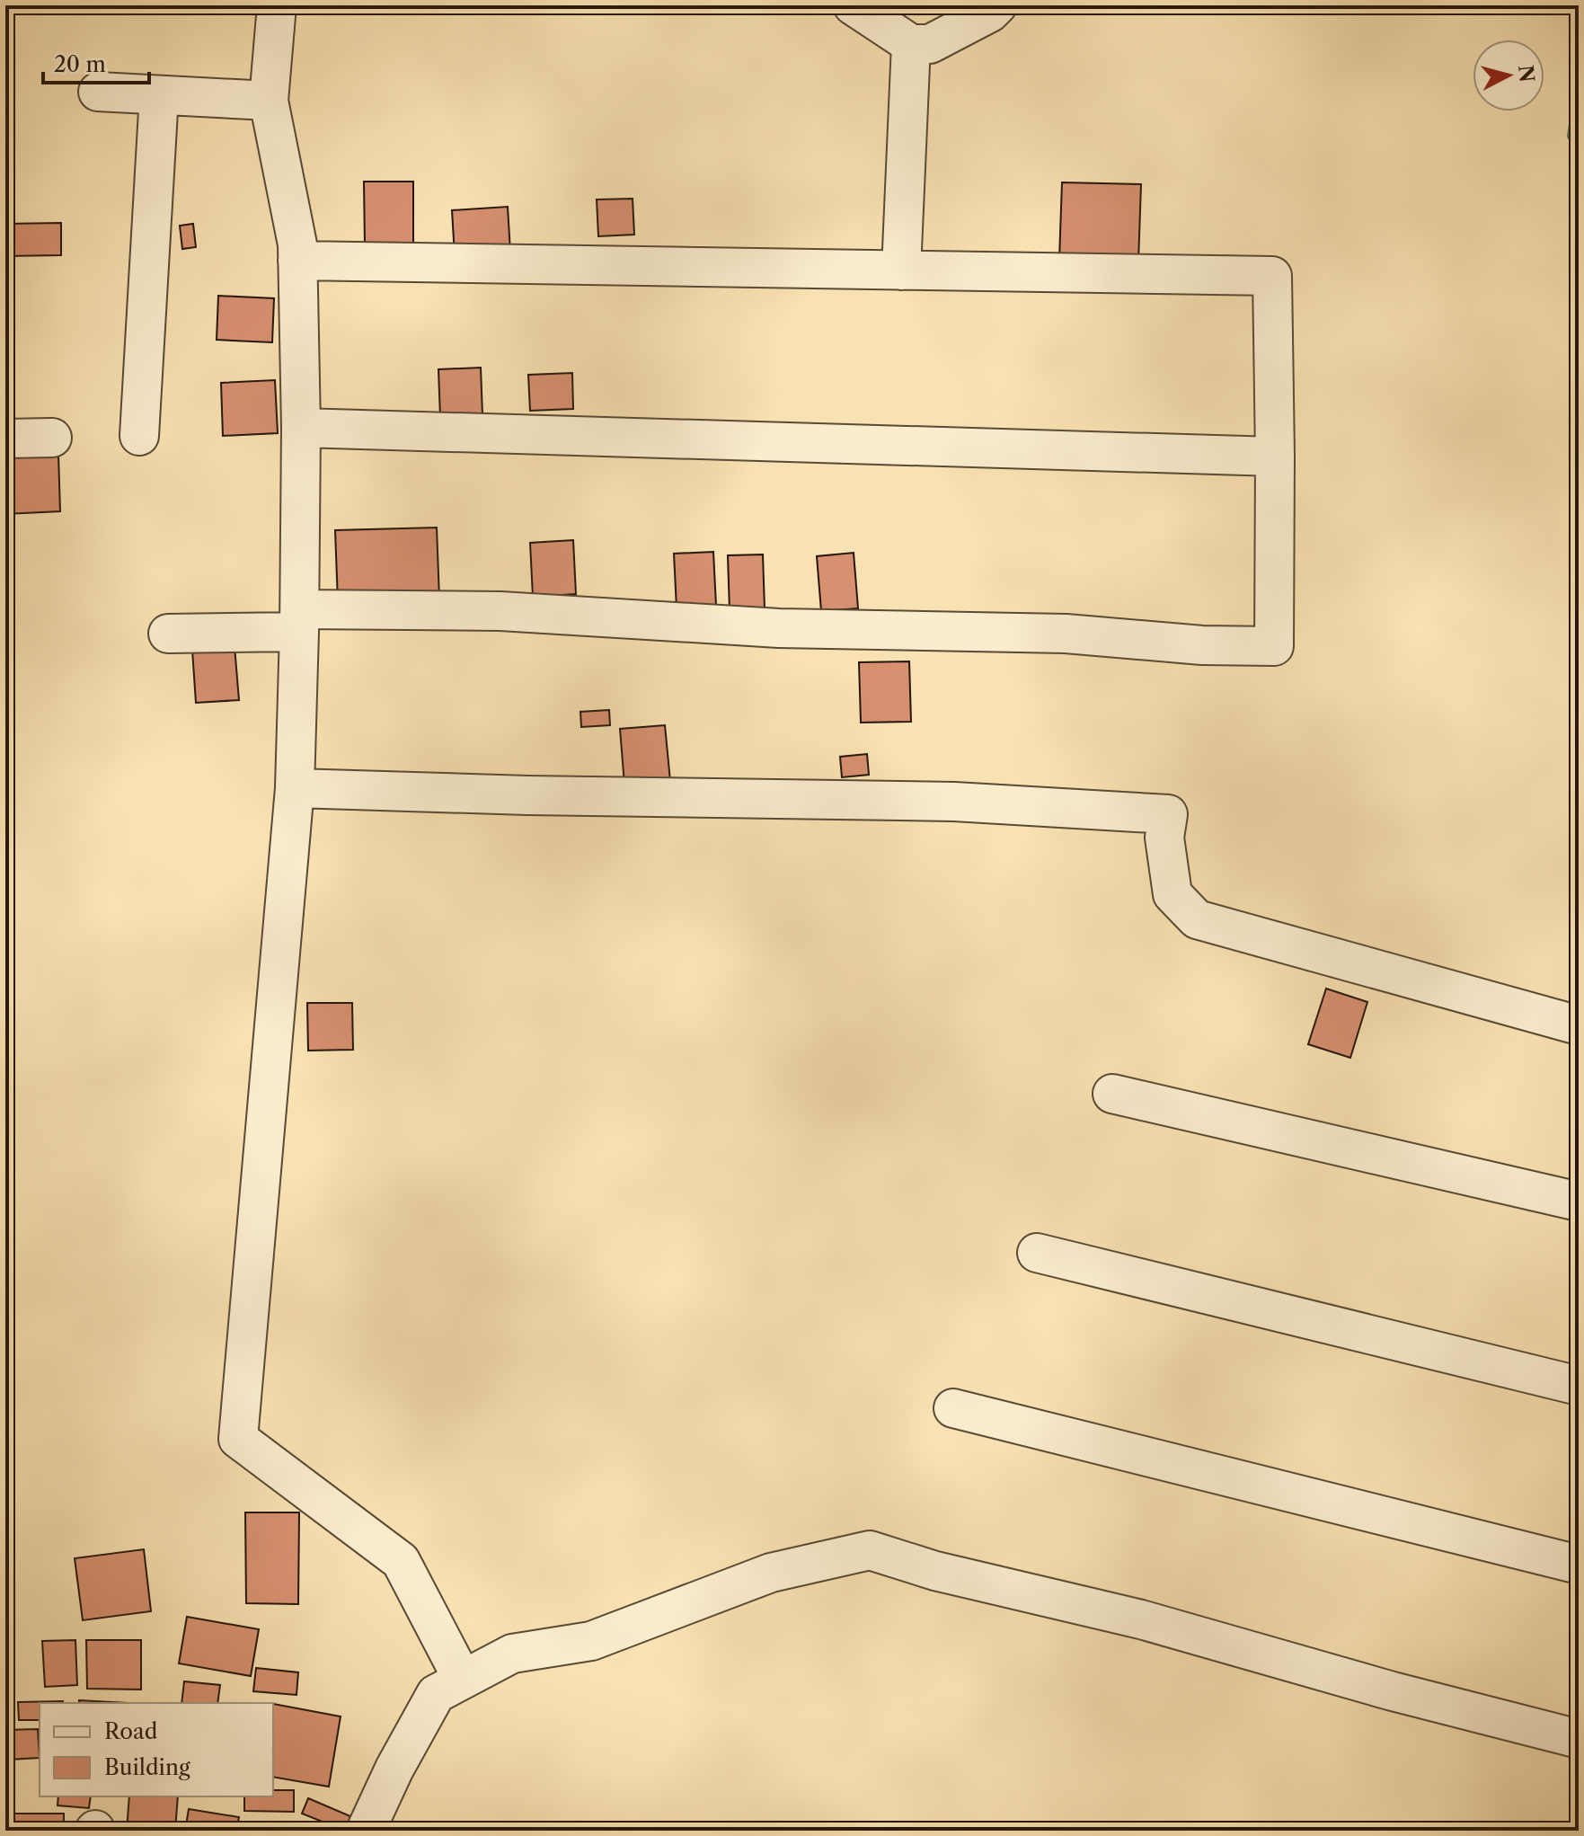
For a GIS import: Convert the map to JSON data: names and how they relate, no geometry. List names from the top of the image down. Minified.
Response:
{"legend":["Road","Building"],"scale_bar":"20 m","north":"right"}
